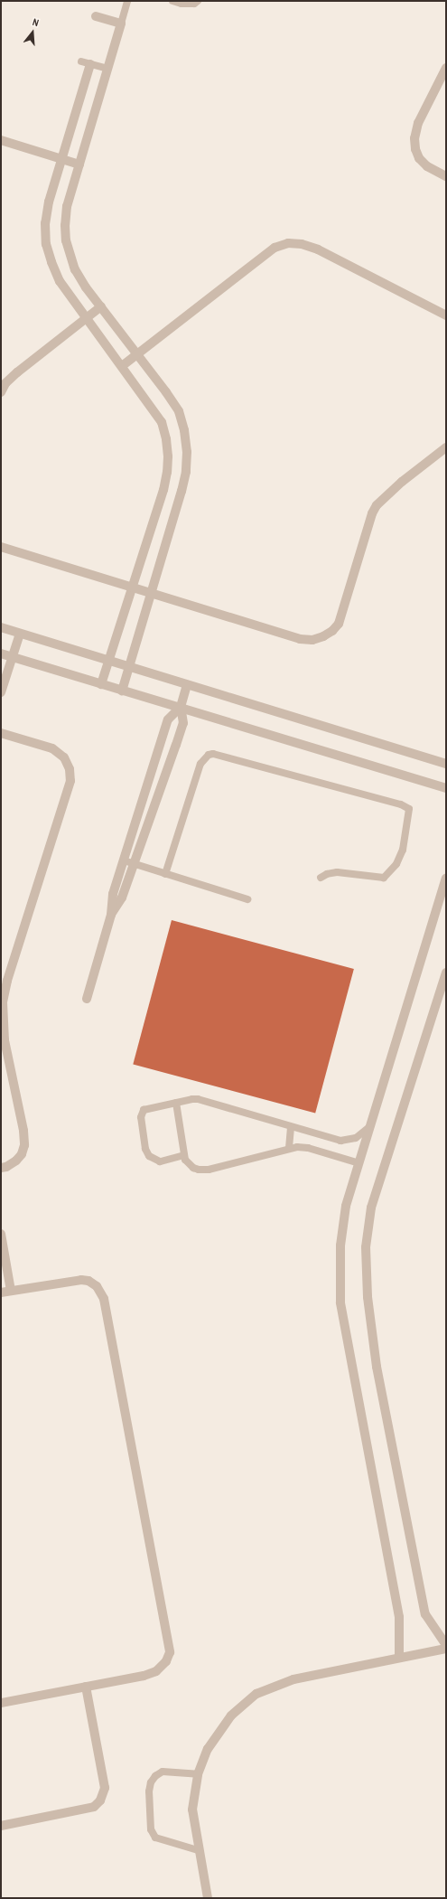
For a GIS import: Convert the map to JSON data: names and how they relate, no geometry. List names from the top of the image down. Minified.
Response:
{"north":"top"}
